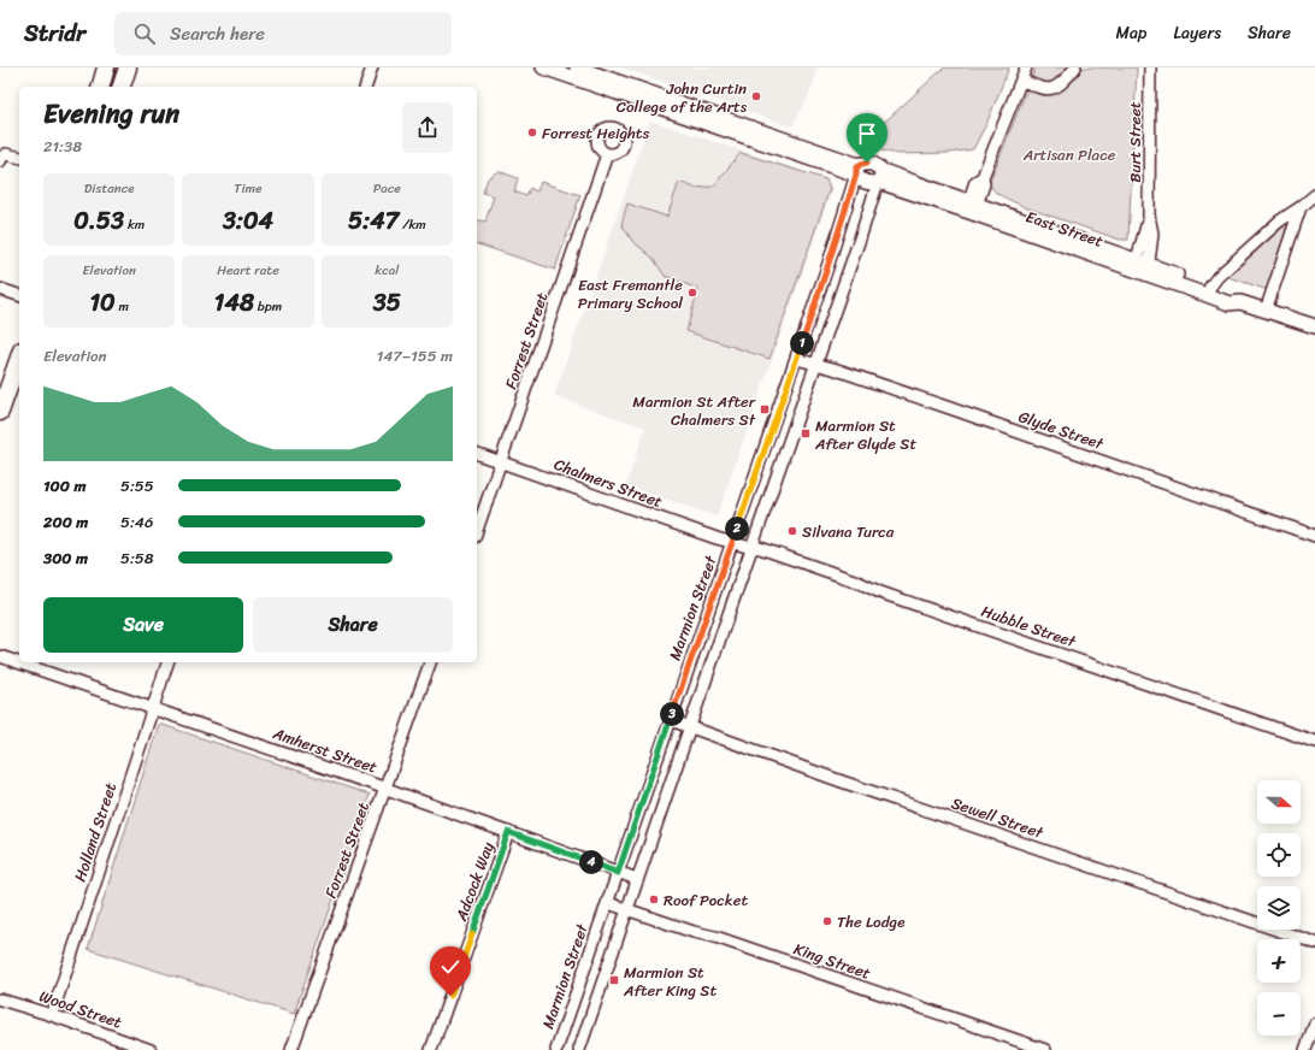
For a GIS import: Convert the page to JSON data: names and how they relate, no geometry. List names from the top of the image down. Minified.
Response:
{"streets":{"street":["Burt Street","East Street","Forrest Street","Glyde Street","Chalmers Street","Marmion Street","Hubble Street","Amherst Street","Sewell Street","Holland Street","Adcock Way","King Street","Wood Street"]},"crossings":[["Burt Street","East Street"],["East Street","Marmion Street"],["Forrest Street","Chalmers Street"],["Forrest Street","Amherst Street"],["Glyde Street","Marmion Street"],["Chalmers Street","Marmion Street"],["Chalmers Street","Hubble Street"],["Marmion Street","Hubble Street"],["Marmion Street","Amherst Street"],["Marmion Street","Sewell Street"],["Marmion Street","King Street"],["Amherst Street","Holland Street"],["Amherst Street","Adcock Way"],["Holland Street","Wood Street"]],"parks":["Artisan Place"],"places":{"other":["John Curtin College of the Arts","Forrest Heights","East Fremantle Primary School","Silvana Turca","Roof Pocket","The Lodge"],"transit":["Marmion St After Chalmers St","Marmion St After Glyde St","Marmion St After King St"]},"north":"right","page":{"header":"Stridr","search":"Search here","nav":["Map","Layers","Share"],"heading":["Evening run","21:38"],"stats":[["Distance","0.53 km"],["Time","3:04"],["Pace","5:47 /km"],["Elevation","10 m"],["Heart rate","148 bpm"],["kcal","35"]],"pins":["1","2","3","4"],"chart":["Elevation","147–155 m"],"list":[{"name":"100 m","note":"5:55"},{"name":"200 m","note":"5:46"},{"name":"300 m","note":"5:58"}],"buttons":["Save","Share"],"map_buttons":["+","−"]}}
